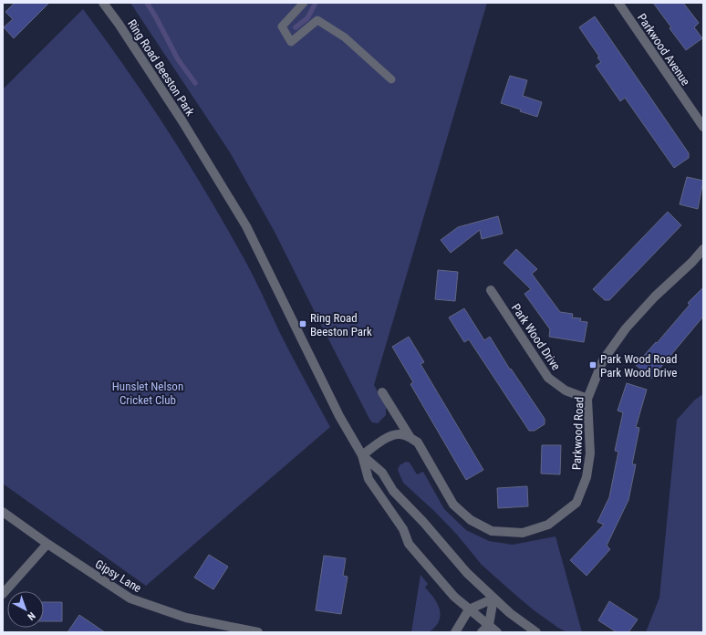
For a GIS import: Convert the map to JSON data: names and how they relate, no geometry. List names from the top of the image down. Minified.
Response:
{"streets":{"street":["Parkwood Avenue","Ring Road Beeston Park","Park Wood Drive","Parkwood Road","Gipsy Lane"]},"crossings":[["Park Wood Drive","Parkwood Road"]],"parks":["Hunslet Nelson Cricket Club"],"places":{"transit":["Ring Road Beeston Park","Park Wood Road Park Wood Drive"]},"north":"bottom right"}
